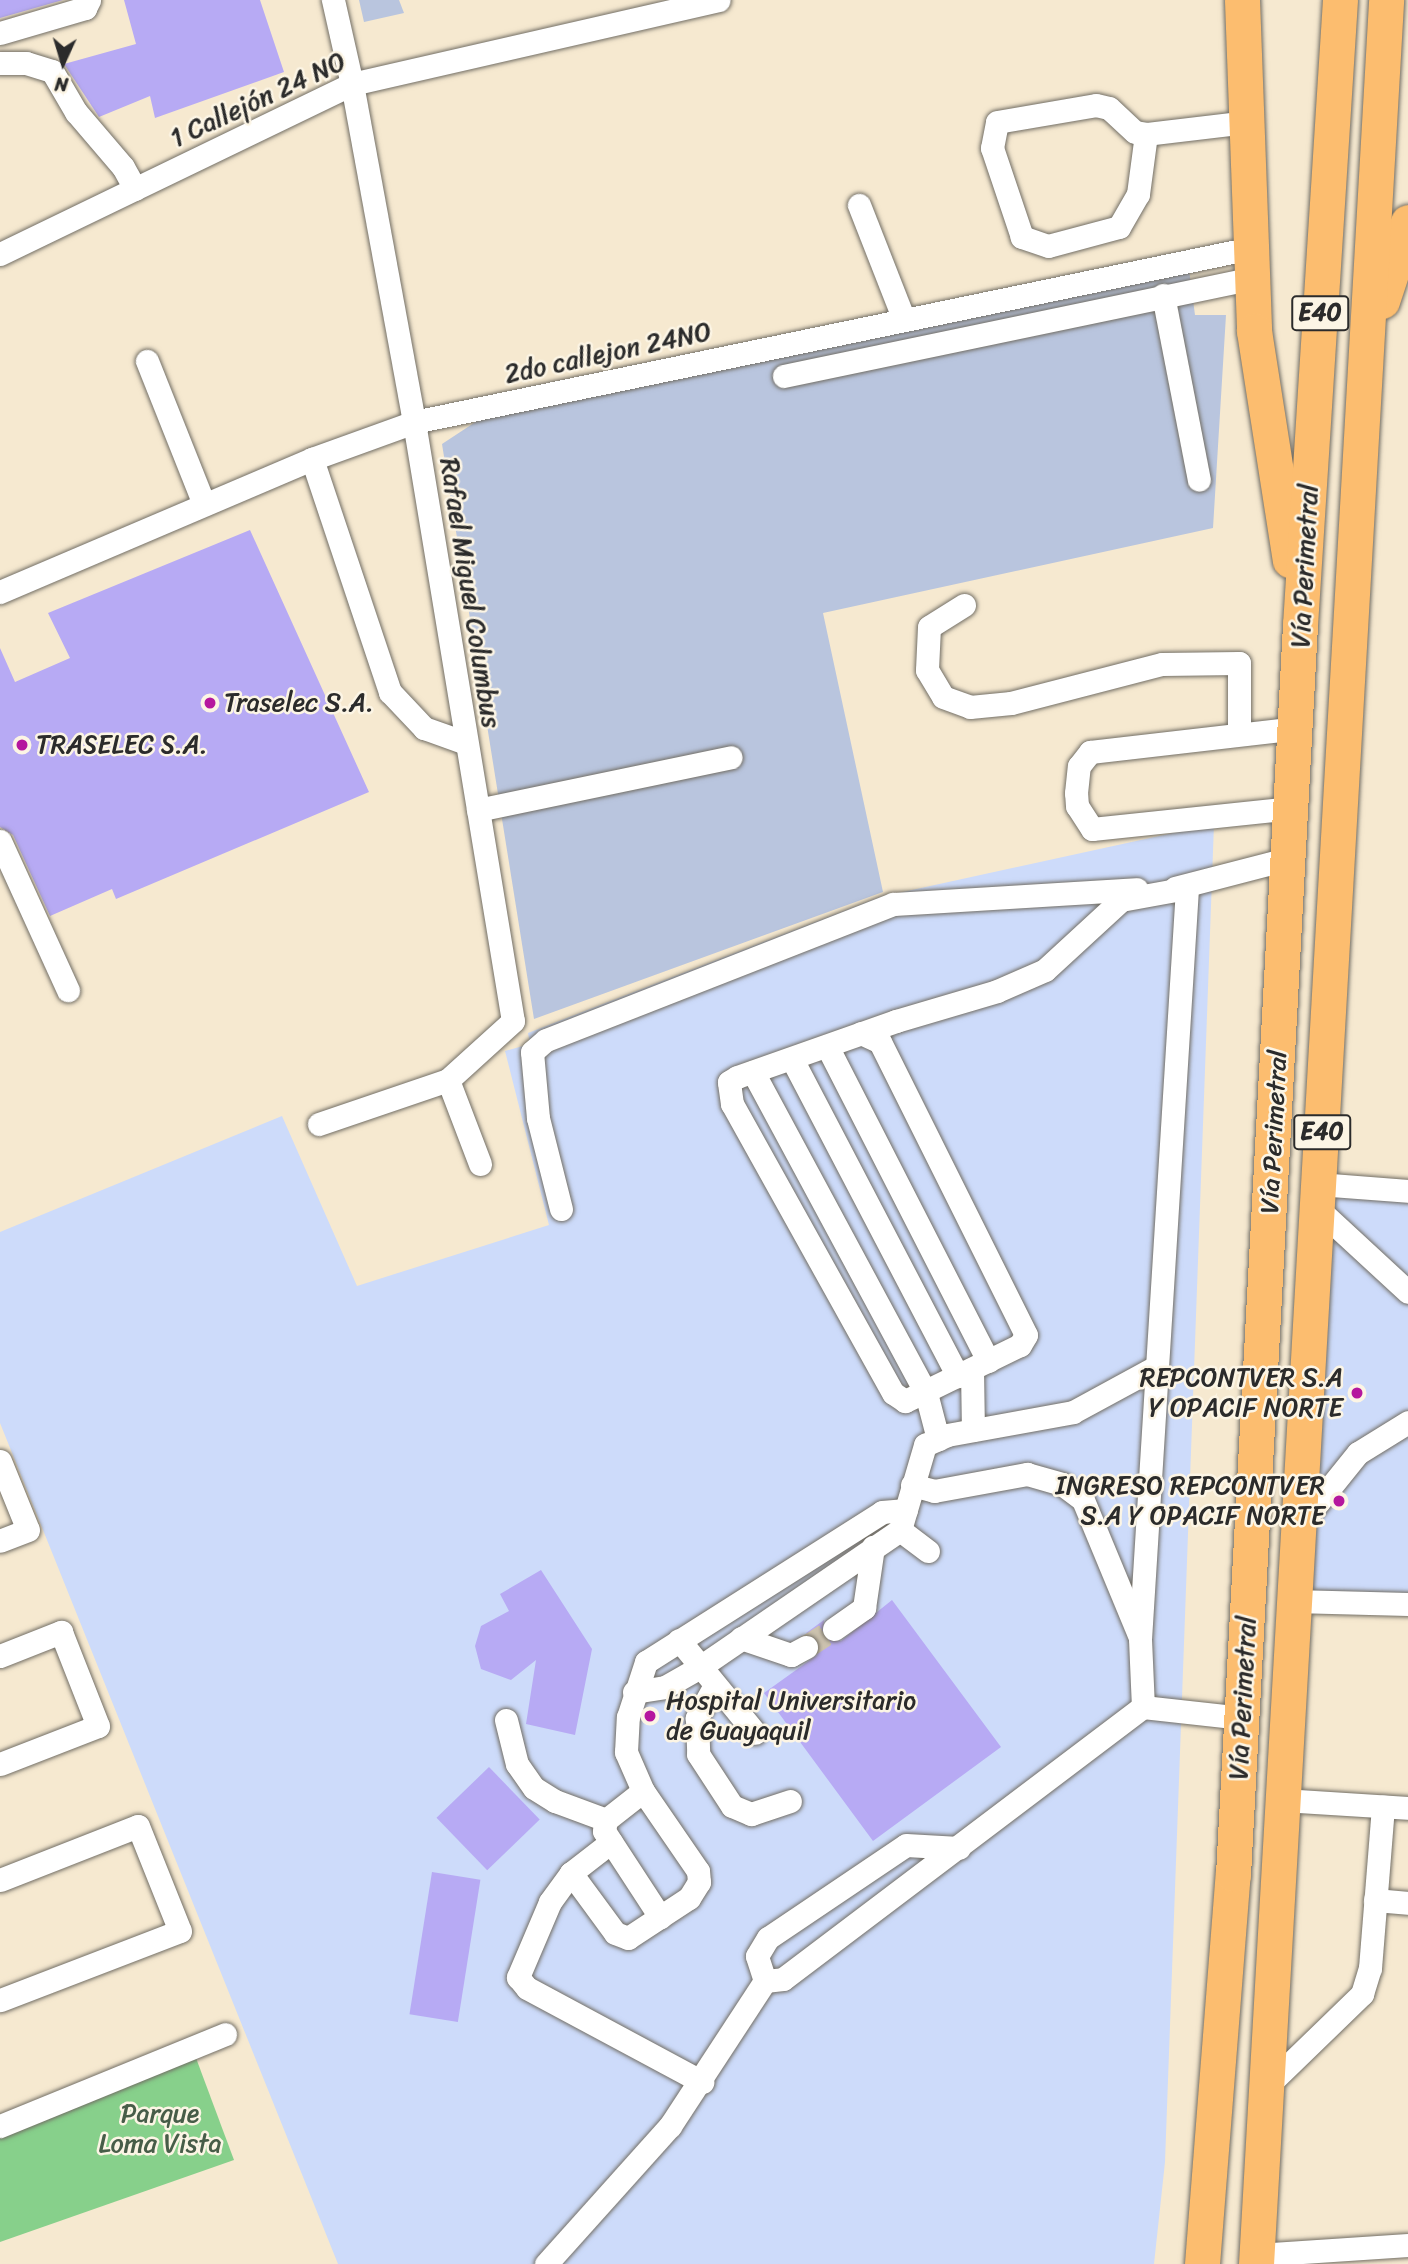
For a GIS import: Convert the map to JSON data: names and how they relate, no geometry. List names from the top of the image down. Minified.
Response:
{"streets":{"highway":["E40","Vía Perimetral"],"street":["1 Callejón 24 NO","2do callejon 24NO","Rafael Miguel Columbus"]},"crossings":[["1 Callejón 24 NO","Rafael Miguel Columbus"],["2do callejon 24NO","Rafael Miguel Columbus"]],"parks":["Parque Loma Vista"],"places":["Traselec S.A.","TRASELEC S.A.","REPCONTVER S.A Y OPACIF NORTE","INGRESO REPCONTVER S.A Y OPACIF NORTE","Hospital Universitario de Guayaquil"],"north":"bottom"}
